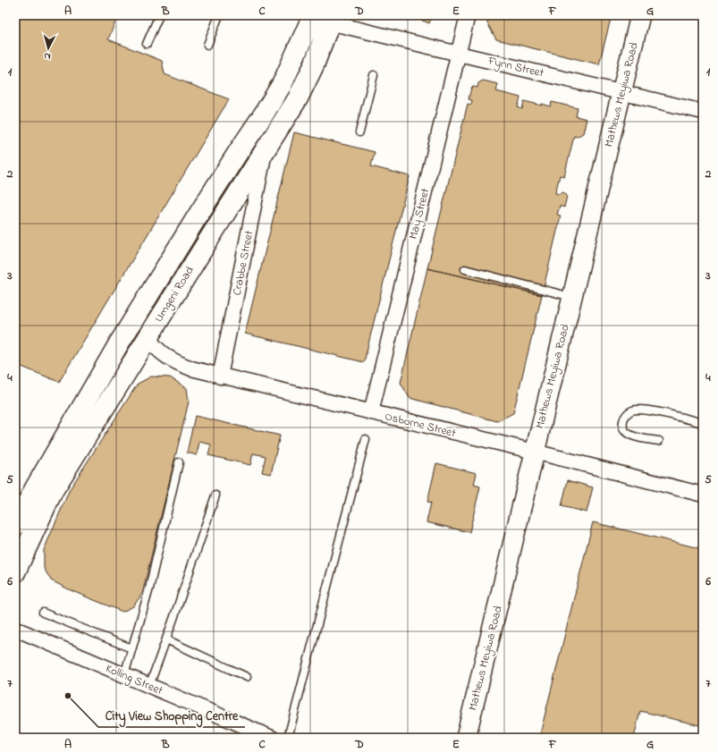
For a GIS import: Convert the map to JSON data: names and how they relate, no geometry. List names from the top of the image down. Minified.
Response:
{"streets":{"main road":["Umgeni Road"],"street":["Fynn Street","Mathews Meyiwa Road","May Street","Crabbe Street","Osborne Street","Kolling Street"]},"crossings":[["Fynn Street","Mathews Meyiwa Road"],["Fynn Street","May Street"],["Fynn Street","Umgeni Road"],["Mathews Meyiwa Road","Osborne Street"],["May Street","Osborne Street"],["Crabbe Street","Umgeni Road"],["Crabbe Street","Osborne Street"],["Umgeni Road","Osborne Street"]],"places":["City View Shopping Centre"],"north":"bottom","grid":{"columns":["A","B","C","D","E","F","G"],"rows":["1","2","3","4","5","6","7"]}}
